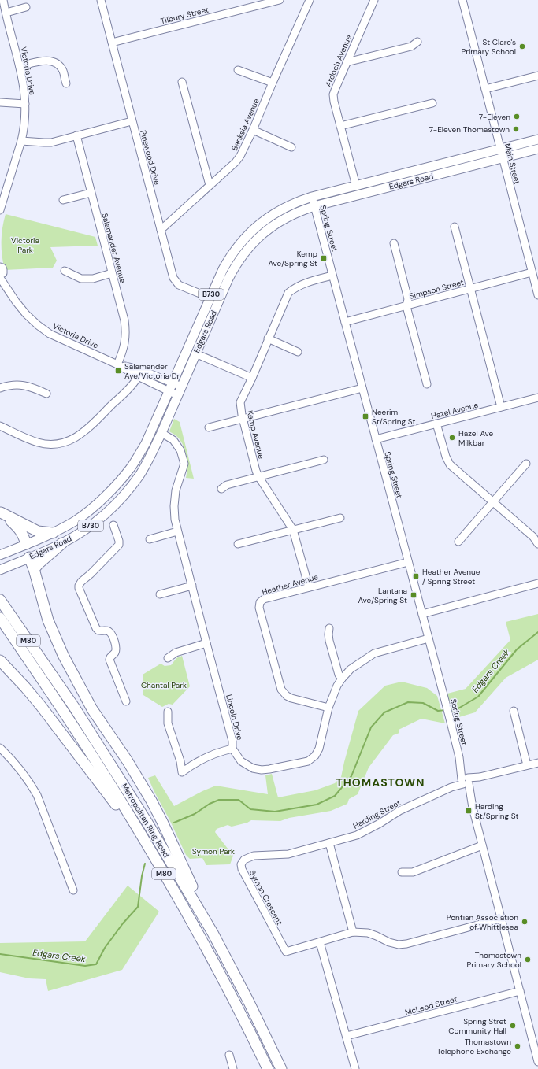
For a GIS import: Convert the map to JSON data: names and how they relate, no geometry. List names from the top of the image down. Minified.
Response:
{"streets":{"highway":["M80","Metropolitan Ring Road"],"main road":["Edgars Road","B730"],"street":["Tilbury Street","Ardoch Avenue","Victoria Drive","Banksia Avenue","Pinewood Drive","Main Street","Spring Street","Salamander Avenue","Simpson Street","Hazel Avenue","Kemp Avenue","Heather Avenue","Lincoln Drive","Harding Street","Symon Crescent","McLeod Street"]},"crossings":[["Tilbury Street","Pinewood Drive"],["Ardoch Avenue","Edgars Road"],["Victoria Drive","Edgars Road"],["Victoria Drive","Salamander Avenue"],["Banksia Avenue","Pinewood Drive"],["Pinewood Drive","Edgars Road"],["Main Street","Edgars Road"],["Main Street","Simpson Street"],["Edgars Road","Spring Street"],["Edgars Road","Lincoln Drive"],["Spring Street","Simpson Street"],["Spring Street","Hazel Avenue"],["Spring Street","Kemp Avenue"],["Spring Street","Heather Avenue"],["Spring Street","Lincoln Drive"],["Spring Street","Harding Street"],["Spring Street","McLeod Street"],["Kemp Avenue","Heather Avenue"],["Heather Avenue","Lincoln Drive"],["Harding Street","Symon Crescent"]],"districts":["THOMASTOWN"],"water":["Edgars Creek"],"parks":["Victoria Park","Chantal Park","Symon Park"],"places":{"other":["St Clare's Primary School","7-Eleven","7-Eleven Thomastown","Hazel Ave Milkbar","Pontian Association of Whittlesea","Thomastown Primary School","Spring Stret Community Hall","Thomastown Telephone Exchange"],"transit":["Kemp Ave/Spring St","Salamander Ave/Victoria Dr","Neerim St/Spring St","Heather Avenue / Spring Street","Lantana Ave/Spring St","Harding St/Spring St"]}}
